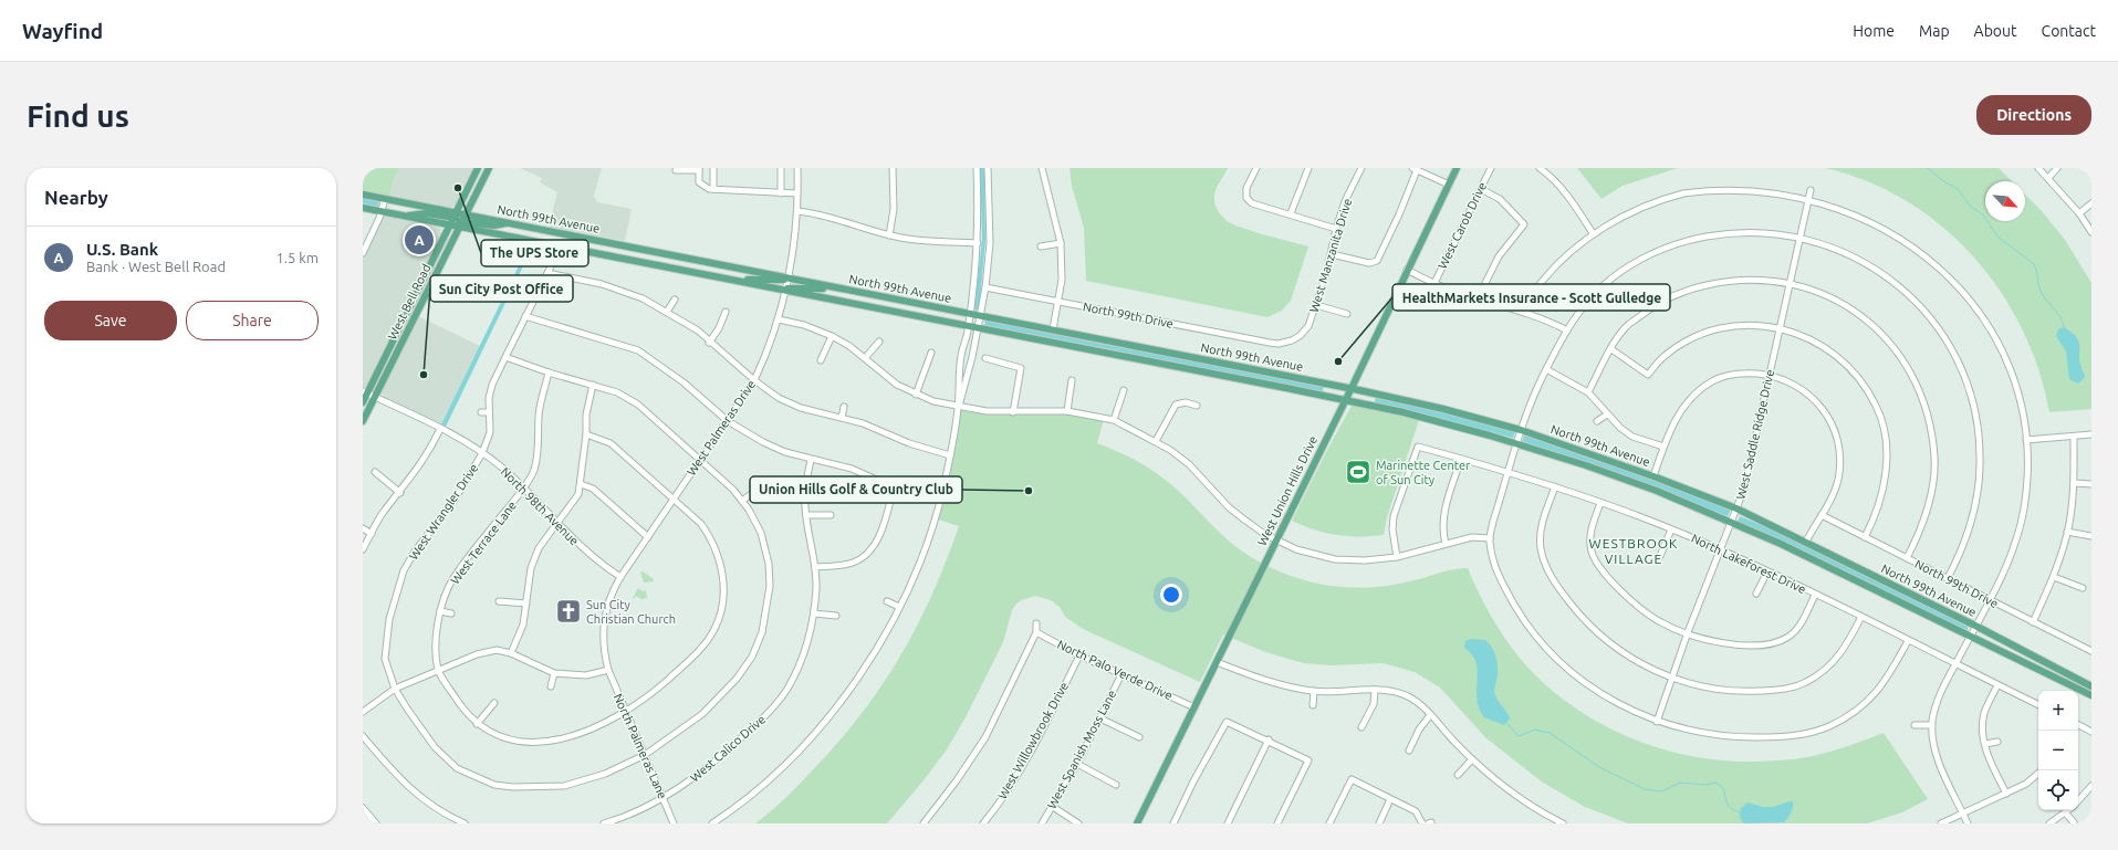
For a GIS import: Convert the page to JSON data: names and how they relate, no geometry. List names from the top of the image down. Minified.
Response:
{"streets":{"main road":["North 99th Avenue","West Bell Road","West Union Hills Drive"],"street":["West Carob Drive","West Manzanita Drive","North 99th Drive","West Palmeras Drive","West Saddle Ridge Drive","North 98th Avenue","West Wrangler Drive","West Terrace Lane","North Lakeforest Drive","North Palo Verde Drive","West Willowbrook Drive","North Palmeras Lane","West Calico Drive","West Spanish Moss Lane"]},"crossings":[["North 99th Avenue","West Bell Road"],["North 99th Avenue","West Palmeras Drive"],["North 99th Avenue","West Saddle Ridge Drive"],["North 99th Avenue","West Union Hills Drive"],["North 99th Avenue","West Wrangler Drive"],["West Manzanita Drive","North 99th Drive"],["West Bell Road","North 98th Avenue"],["West Palmeras Drive","North 98th Avenue"],["West Palmeras Drive","West Wrangler Drive"],["West Palmeras Drive","North Palmeras Lane"],["West Saddle Ridge Drive","North Lakeforest Drive"],["West Union Hills Drive","North Palo Verde Drive"],["North 98th Avenue","West Wrangler Drive"],["North 98th Avenue","West Terrace Lane"],["West Wrangler Drive","West Terrace Lane"],["West Wrangler Drive","North Palmeras Lane"],["North Palo Verde Drive","West Willowbrook Drive"],["North Palo Verde Drive","West Spanish Moss Lane"],["North Palmeras Lane","West Calico Drive"]],"districts":["WESTBROOK VILLAGE"],"places":{"other":["The UPS Store","HealthMarkets Insurance - Scott Gulledge","Sun City Post Office","Union Hills Golf & Country Club"],"sports":["Marinette Center of Sun City"],"church":["Sun City Christian Church"]},"north":"bottom right","page":{"header":"Wayfind","nav":["Home","Map","About","Contact"],"buttons":["Directions",["Save","Share"]],"title":"Find us","heading":"Nearby","pins":"A","list":[{"mark":"A","name":"U.S. Bank","note":"Bank · West Bell Road","value":"1.5 km"}],"map_buttons":["+","−"]}}
